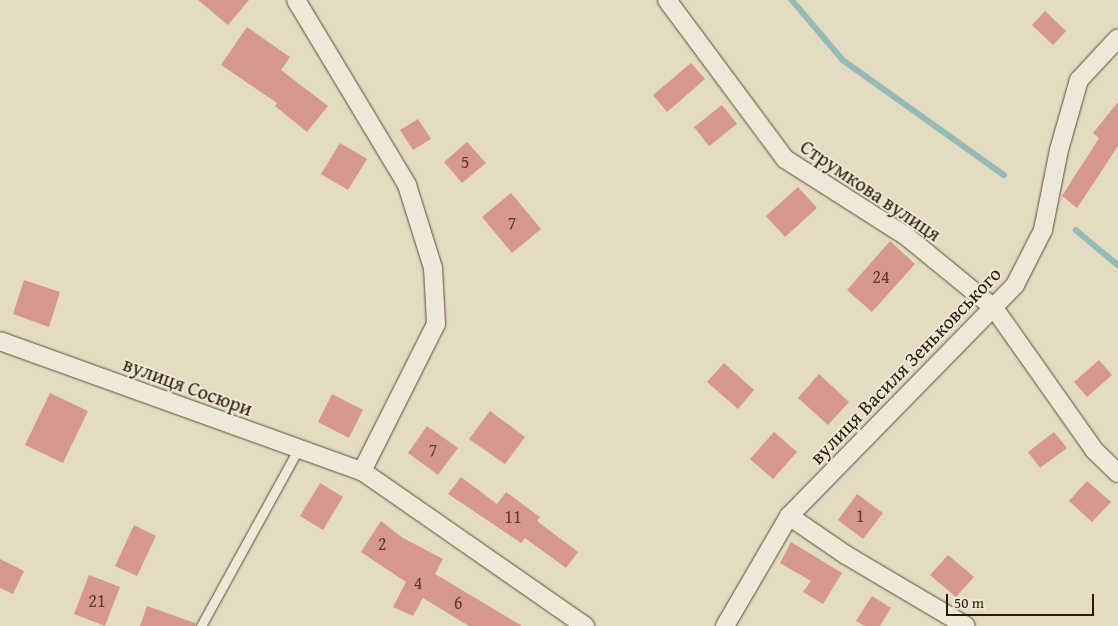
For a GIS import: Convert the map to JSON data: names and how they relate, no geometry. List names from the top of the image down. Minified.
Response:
{"streets":{"street":["Струмкова вулиця","вулиця Василя Зеньковського","вулиця Сосюри"]},"crossings":[["Струмкова вулиця","вулиця Василя Зеньковського"]],"house_numbers":["5","7","24","7","1","11","2","4","21","6"],"scale_bar":"50 m"}
